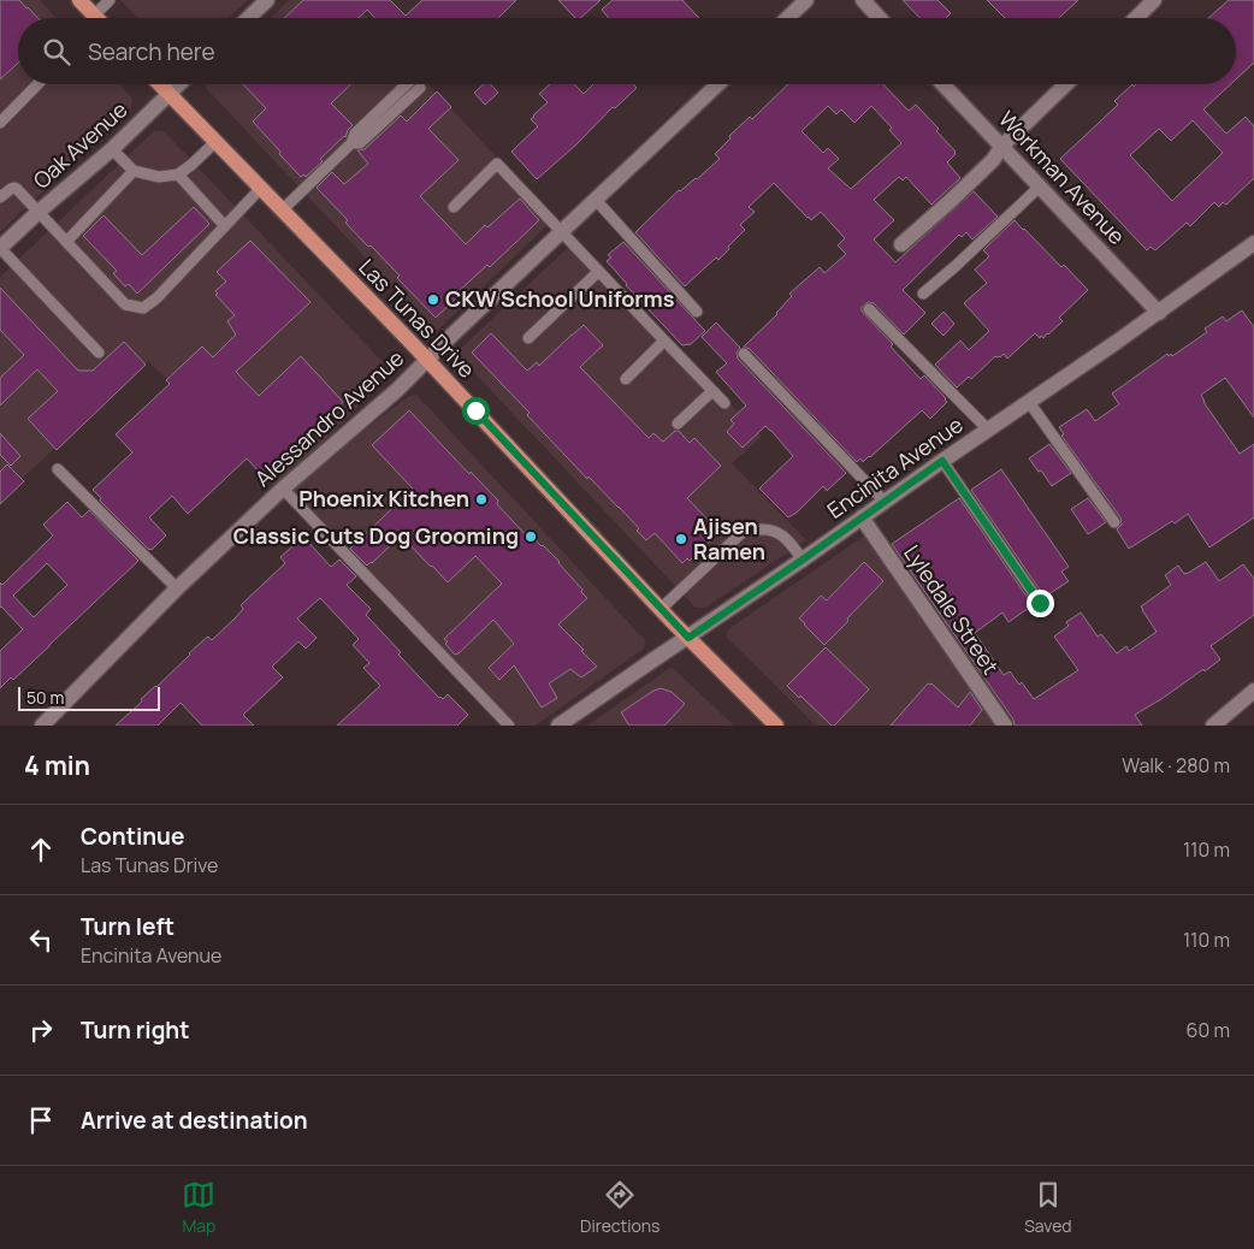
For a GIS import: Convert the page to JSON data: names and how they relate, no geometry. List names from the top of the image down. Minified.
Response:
{"streets":{"main road":["Las Tunas Drive"],"street":["Oak Avenue","Workman Avenue","Alessandro Avenue","Encinita Avenue","Lyledale Street"]},"crossings":[["Oak Avenue","Las Tunas Drive"],["Workman Avenue","Encinita Avenue"],["Las Tunas Drive","Alessandro Avenue"],["Las Tunas Drive","Encinita Avenue"],["Encinita Avenue","Lyledale Street"]],"places":["CKW School Uniforms","Phoenix Kitchen","Classic Cuts Dog Grooming","Ajisen Ramen"],"scale_bar":"50 m","page":{"search":"Search here","scale":"50 m","heading":["4 min","Walk · 280 m"],"list":[["Continue","Las Tunas Drive","110 m"],["Turn left","Encinita Avenue","110 m"],["Turn right","60 m"],"Arrive at destination"],"nav":["Map","Directions","Saved"]}}
